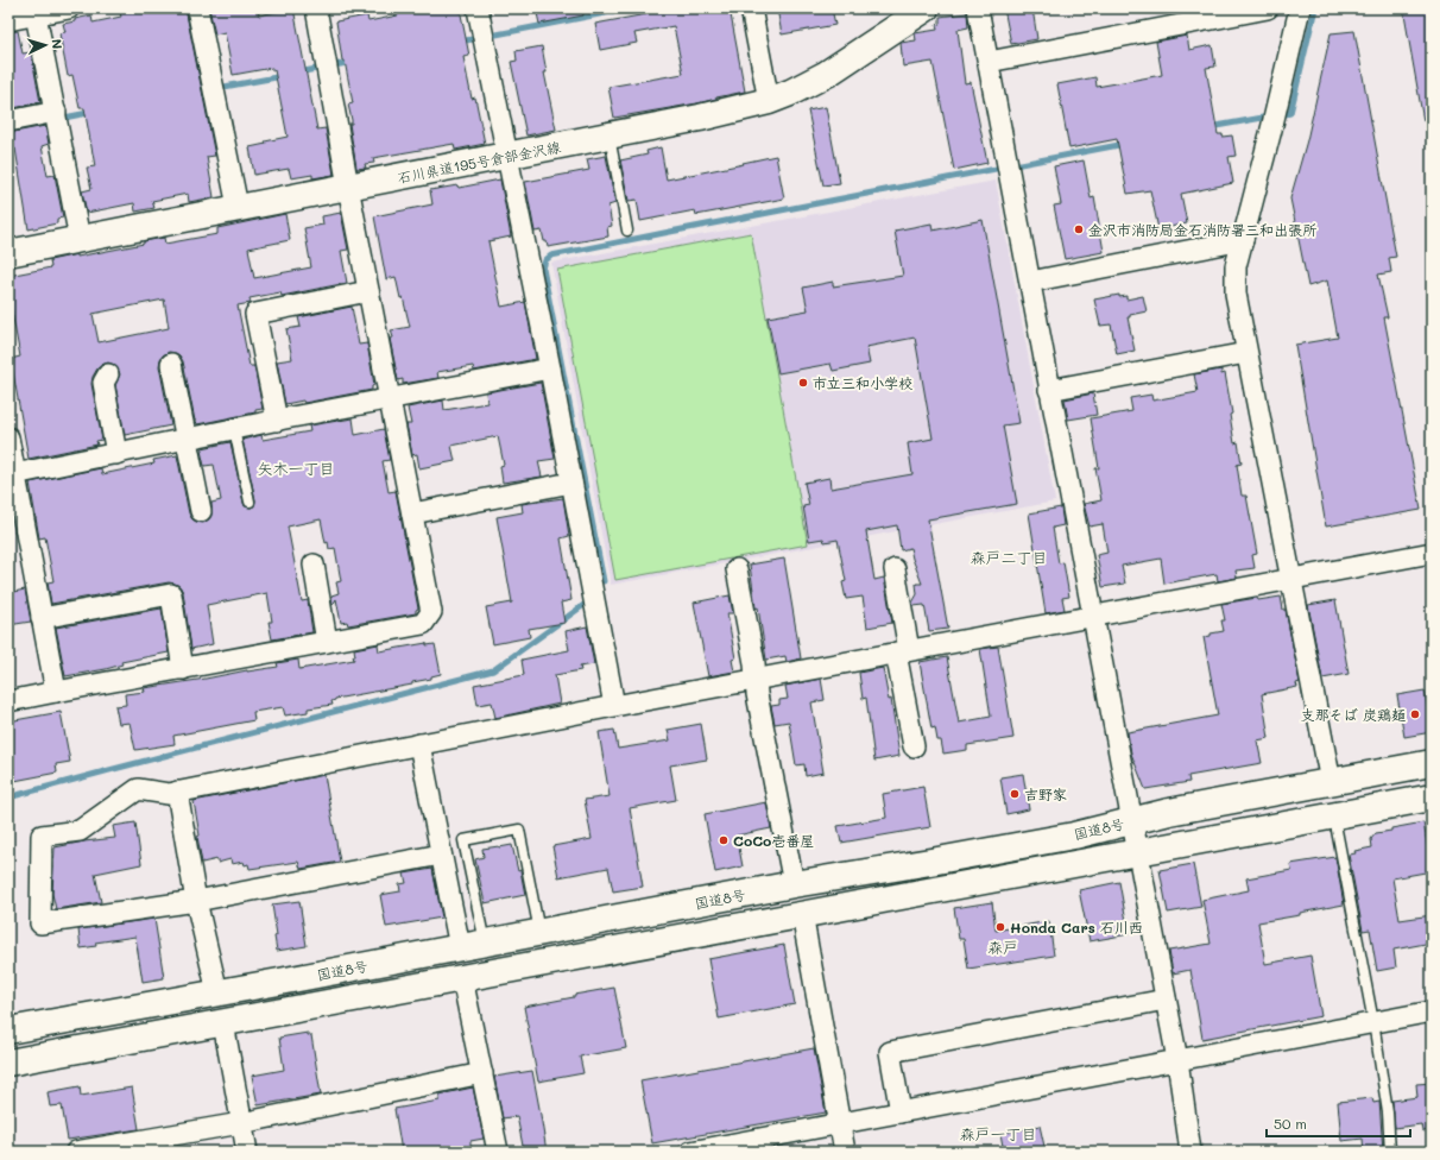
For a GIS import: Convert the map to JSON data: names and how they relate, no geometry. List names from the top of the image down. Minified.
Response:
{"streets":{"main road":["石川県道195号倉部金沢線","国道8号"]},"districts":["矢木一丁目","森戸二丁目","森戸","森戸一丁目"],"places":["金沢市消防局金石消防署三和出張所","市立三和小学校","支那そば 炭鶏麺","吉野家","CoCo壱番屋","Honda Cars 石川西"],"scale_bar":"50 m","north":"right"}
